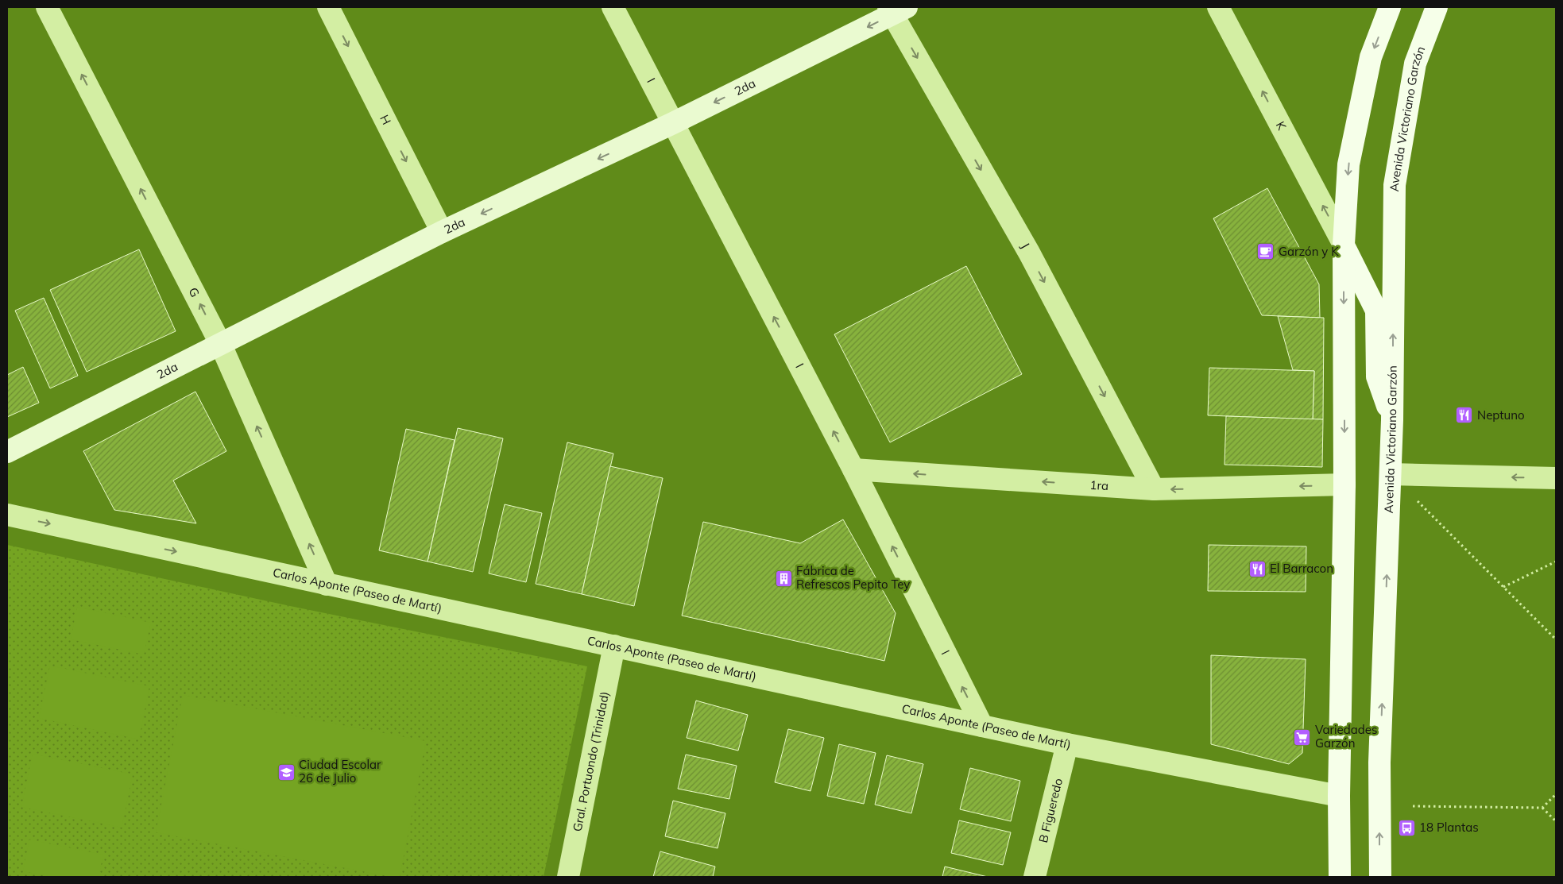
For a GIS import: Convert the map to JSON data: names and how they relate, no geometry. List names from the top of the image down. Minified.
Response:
{"streets":{"main road":["2da","Avenida Victoriano Garzón"],"street":["I","H","K","J","G","1ra","Carlos Aponte (Paseo de Martí)","Gral. Portuondo (Trinidad)","B Figueredo"]},"crossings":[["I","2da"],["I","1ra"],["I","Carlos Aponte (Paseo de Martí)"],["2da","H"],["2da","J"],["2da","G"],["J","1ra"],["G","Carlos Aponte (Paseo de Martí)"],["Carlos Aponte (Paseo de Martí)","Gral. Portuondo (Trinidad)"],["Carlos Aponte (Paseo de Martí)","B Figueredo"]],"one_way":["I","2da","H","K","J","G","1ra"],"places":{"cafe":["Garzón y K"],"restaurant":["Neptuno","El Barracon"],"building":["Fábrica de Refrescos Pepito Tey"],"supermarket":["Variedades Garzón"],"school or university":["Ciudad Escolar 26 de Julio"],"bus stop":["18 Plantas"]}}
